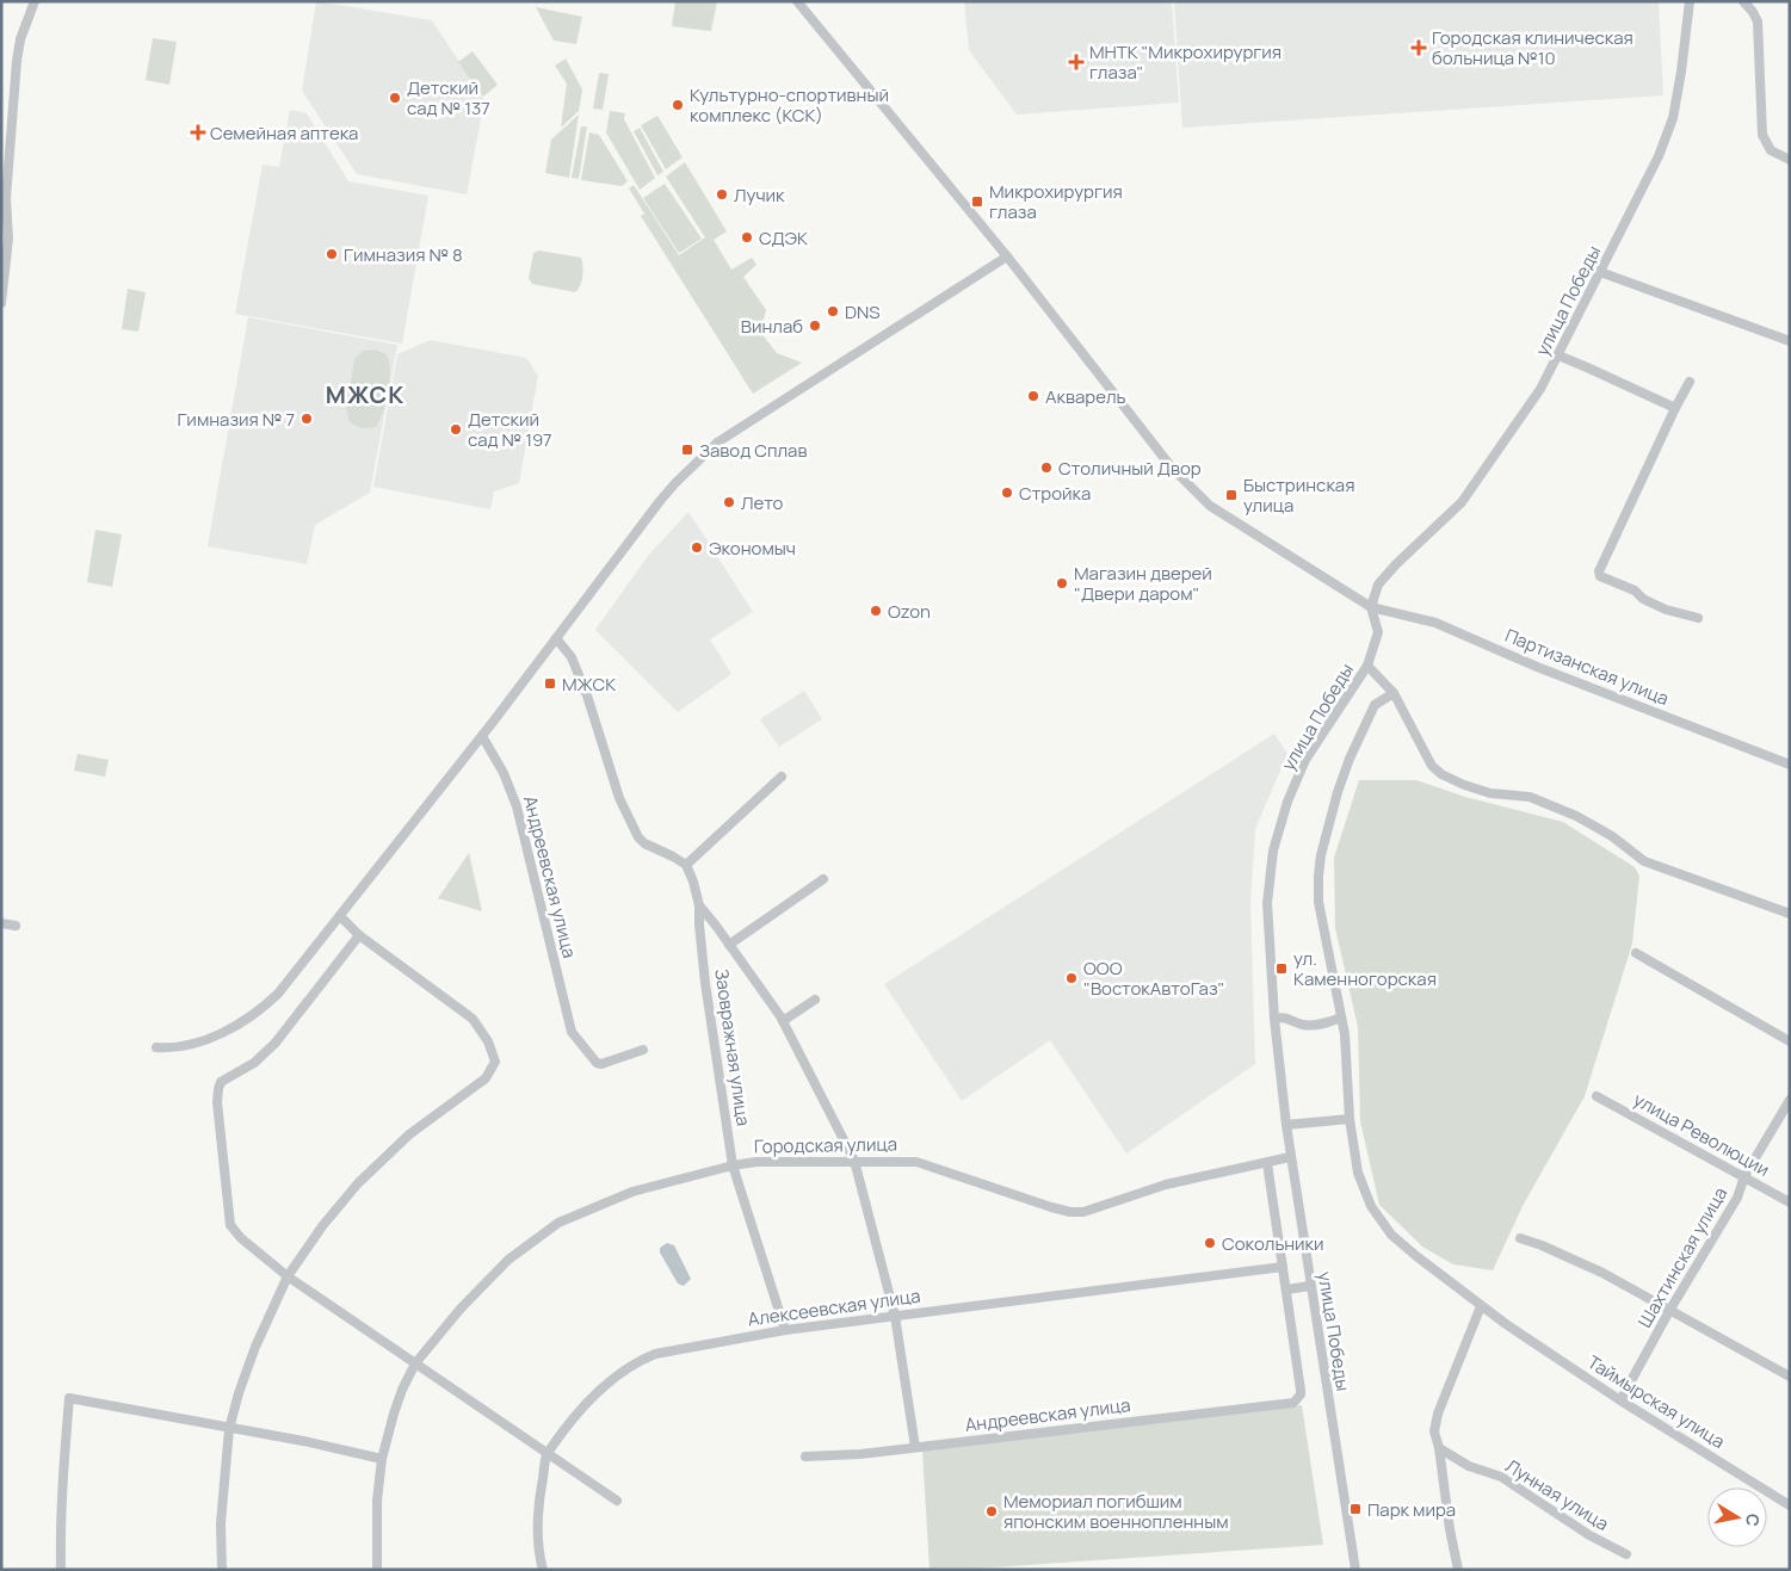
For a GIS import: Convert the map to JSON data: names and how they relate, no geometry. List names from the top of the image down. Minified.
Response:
{"streets":{"street":["улица Победы","Партизанская улица","Андреевская улица","Заовражная улица","улица Революции","Городская улица","Шахтинская улица","Алексеевская улица","Таймырская улица","Лунная улица"]},"crossings":[["улица Победы","Партизанская улица"],["улица Победы","Городская улица"],["Заовражная улица","Городская улица"],["Заовражная улица","Алексеевская улица"],["улица Революции","Шахтинская улица"],["Шахтинская улица","Таймырская улица"]],"districts":["МЖСК"],"places":{"health":["Городская клиническая больница №10","МНТК \"Микрохирургия глаза\"","Семейная аптека"],"other":["Детский сад № 137","Культурно-спортивный комплекс (КСК)","Лучик","СДЭК","Гимназия № 8","DNS","Винлаб","Акварель","Гимназия № 7","Детский сад № 197","Столичный Двор","Стройка","Лето","Экономыч","Магазин дверей \"Двери даром\"","Ozon","ООО \"ВостокАвтоГаз\"","Сокольники","Мемориал погибшим японским военнопленным"],"transit":["Микрохирургия глаза","Завод Сплав","Быстринская улица","МЖСК","ул. Каменногорская","Парк мира"]},"north":"right"}
